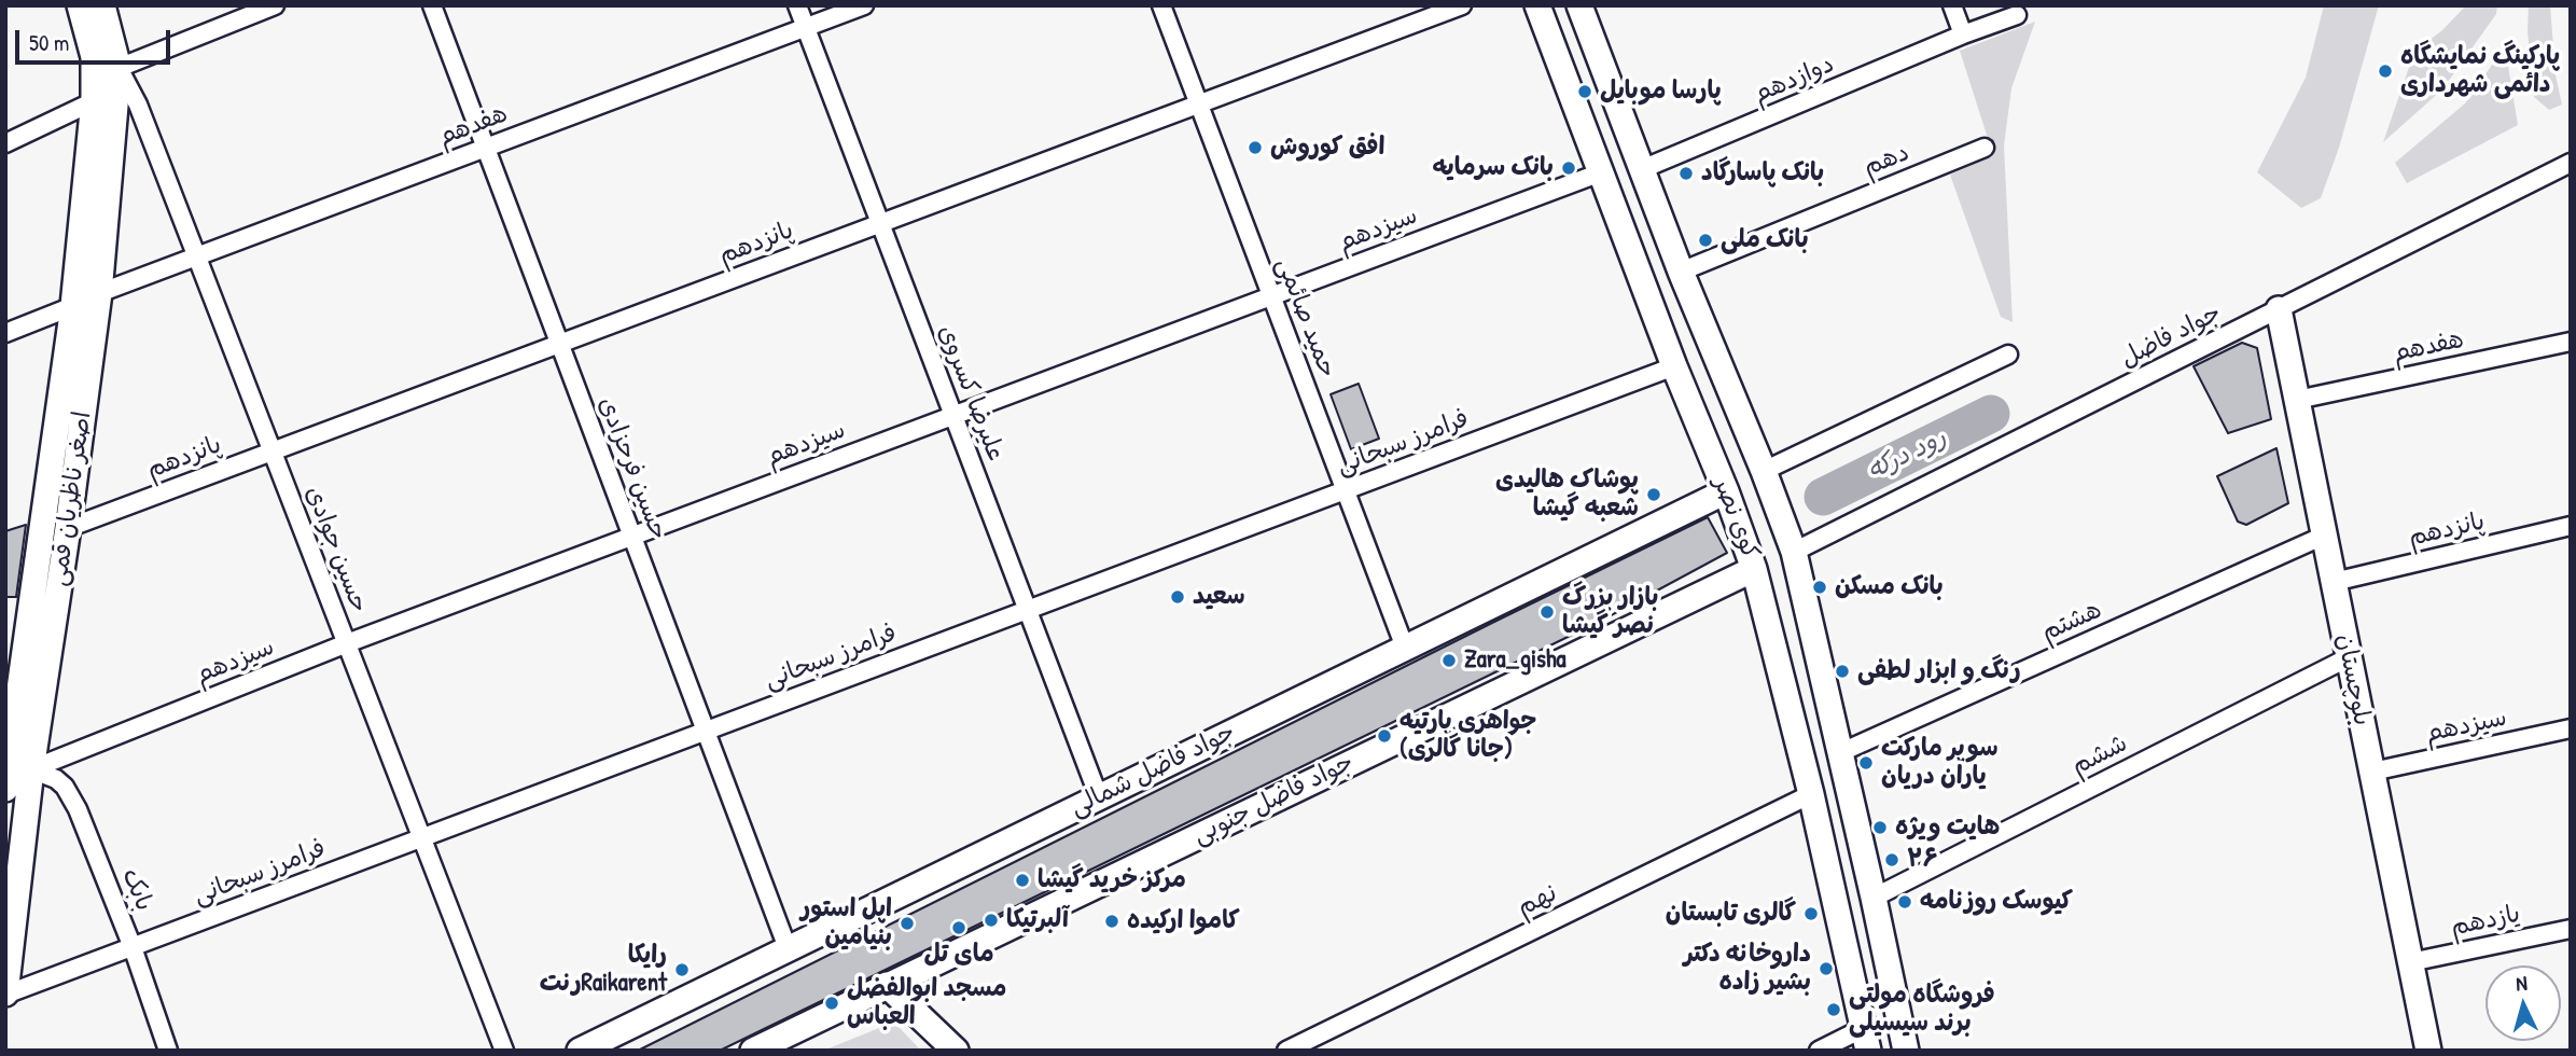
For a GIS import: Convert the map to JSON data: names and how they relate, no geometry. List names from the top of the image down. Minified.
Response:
{"streets":{"street":["دوازدهم","هفدهم","دهم","سیزدهم","پانزدهم","حمید صائمی","جواد فاضل","علیرضا کسروی","فرامرز سبحانی","حسین فرحزادی","اصغر ناظریان قمی","کوی نصر","حسین جوادی","هشتم","بلوچستان","ششم","جواد فاضل شمالی","جواد فاضل جنوبی","بابک","نهم","یازدهم"]},"crossings":[["دوازدهم","کوی نصر"],["هفدهم","علیرضا کسروی"],["هفدهم","حسین فرحزادی"],["هفدهم","اصغر ناظریان قمی"],["هفدهم","حسین جوادی"],["هفدهم","بلوچستان"],["دهم","کوی نصر"],["سیزدهم","حمید صائمی"],["سیزدهم","علیرضا کسروی"],["سیزدهم","حسین فرحزادی"],["سیزدهم","اصغر ناظریان قمی"],["سیزدهم","کوی نصر"],["سیزدهم","حسین جوادی"],["سیزدهم","بلوچستان"],["سیزدهم","بابک"],["پانزدهم","حمید صائمی"],["پانزدهم","علیرضا کسروی"],["پانزدهم","حسین فرحزادی"],["پانزدهم","اصغر ناظریان قمی"],["پانزدهم","حسین جوادی"],["پانزدهم","بلوچستان"],["حمید صائمی","فرامرز سبحانی"],["حمید صائمی","جواد فاضل شمالی"],["جواد فاضل","کوی نصر"],["جواد فاضل","بلوچستان"],["علیرضا کسروی","فرامرز سبحانی"],["علیرضا کسروی","جواد فاضل شمالی"],["فرامرز سبحانی","حسین فرحزادی"],["فرامرز سبحانی","اصغر ناظریان قمی"],["فرامرز سبحانی","کوی نصر"],["فرامرز سبحانی","حسین جوادی"],["فرامرز سبحانی","بابک"],["حسین فرحزادی","جواد فاضل شمالی"],["اصغر ناظریان قمی","حسین جوادی"],["اصغر ناظریان قمی","بابک"],["کوی نصر","هشتم"],["کوی نصر","ششم"],["کوی نصر","جواد فاضل شمالی"],["کوی نصر","جواد فاضل جنوبی"],["کوی نصر","نهم"],["هشتم","بلوچستان"],["بلوچستان","ششم"],["بلوچستان","یازدهم"]],"water":["رود درکه"],"places":["پارکینگ نمایشگاه دائمی شهرداری","پارسا موبایل","افق کوروش","بانک سرمایه","بانک پاسارگاد","بانک ملی","پوشاک هالیدی شعبه گیشا","بانک مسکن","سعید","بازار بزرگ نصر گیشا","Zara_gisha","رنگ و ابزار لطفی","جواهری پارتیه (جانا گالری)","سوپر مارکت یاران دریان","هایت ویژه","۲۶","مرکز خرید گیشا","کیوسک روزنامه","گالری تابستان","آلبرتیکا","کاموا ارکیده","اپل استور بنیامین","مای تل","داروخانه دکتر بشیر زاده","رایکا رنتRaikarent","مسجد ابوالفضل العباس","فروشگاه مولتی برند سیسیلی"],"scale_bar":"50 m","north":"top"}
